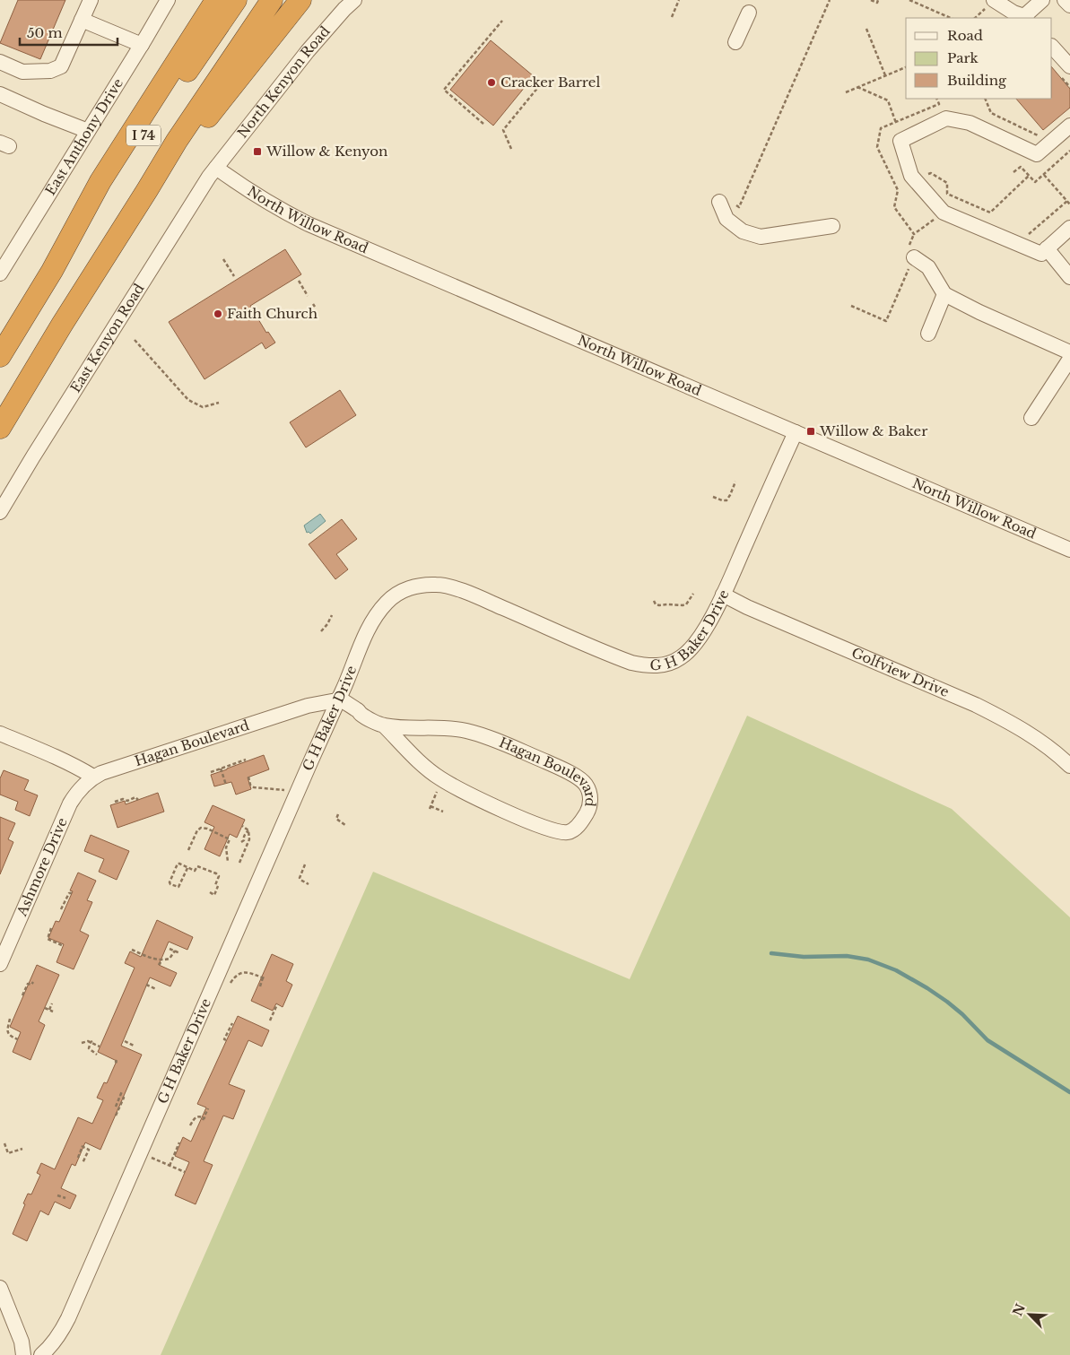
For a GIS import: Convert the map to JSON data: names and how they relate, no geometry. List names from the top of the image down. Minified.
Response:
{"streets":{"highway":["I 74"],"street":["North Kenyon Road","East Anthony Drive","North Willow Road","East Kenyon Road","G H Baker Drive","Golfview Drive","Hagan Boulevard","Ashmore Drive"]},"crossings":[["North Kenyon Road","North Willow Road"],["North Kenyon Road","East Kenyon Road"],["North Willow Road","East Kenyon Road"],["North Willow Road","G H Baker Drive"],["G H Baker Drive","Golfview Drive"],["G H Baker Drive","Hagan Boulevard"],["Hagan Boulevard","Ashmore Drive"]],"places":{"other":["Cracker Barrel","Faith Church"],"transit":["Willow & Kenyon","Willow & Baker"]},"legend":["Road","Park","Building"],"scale_bar":"50 m","north":"top left"}
